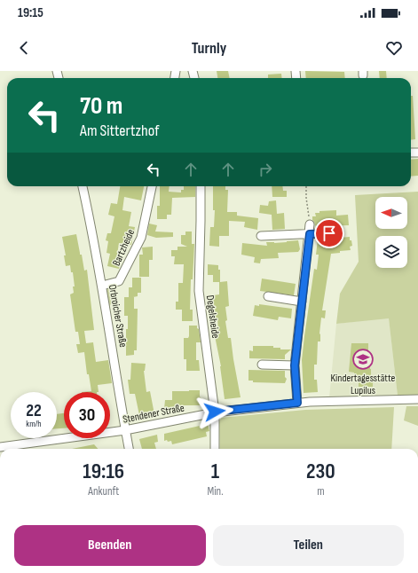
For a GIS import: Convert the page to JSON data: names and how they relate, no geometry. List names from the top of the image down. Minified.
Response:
{"streets":{"street":["Bartzheide","Orbroicher Straße","Degelsheide","Stendener Straße"]},"crossings":[["Bartzheide","Orbroicher Straße"],["Orbroicher Straße","Stendener Straße"],["Degelsheide","Stendener Straße"]],"places":{"school or university":["Kindertagesstätte Lupilus"]},"north":"left","page":{"status":"19:15","header":"Turnly","turn":["70 m","Am Sittertzhof"],"speed":"22 km/h","limit":"30","eta":["19:16","Ankunft","1","Min.","230","m"],"buttons":["Beenden","Teilen"]}}
